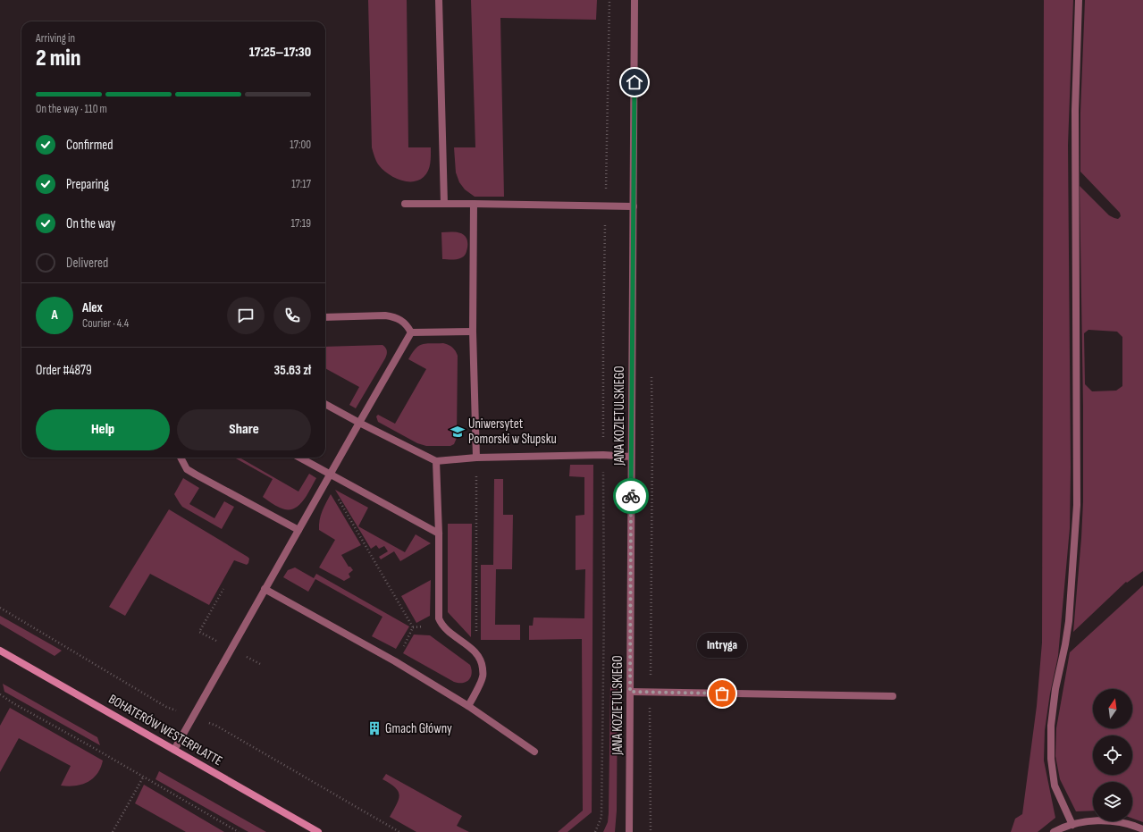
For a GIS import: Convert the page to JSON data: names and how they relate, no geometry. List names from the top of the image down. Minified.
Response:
{"streets":{"main road":["BOHATERÓW WESTERPLATTE"],"street":["JANA KOZIETULSKIEGO"]},"places":{"school or university":["Uniwersytet Pomorski w Słupsku"],"other":["Intryga"],"building":["Gmach Główny"]},"north":"top","page":{"heading":["2 min","Arriving in","17:25–17:30"],"panel":["Alex","Courier · 4.4","Order #4879","35.63 zł"],"bar":"On the way · 110 m","list":[["Confirmed","17:00"],["Preparing","17:17"],["On the way","17:19"],"Delivered"],"round":"A","buttons":["Help","Share"],"bubble":"Intryga"}}
